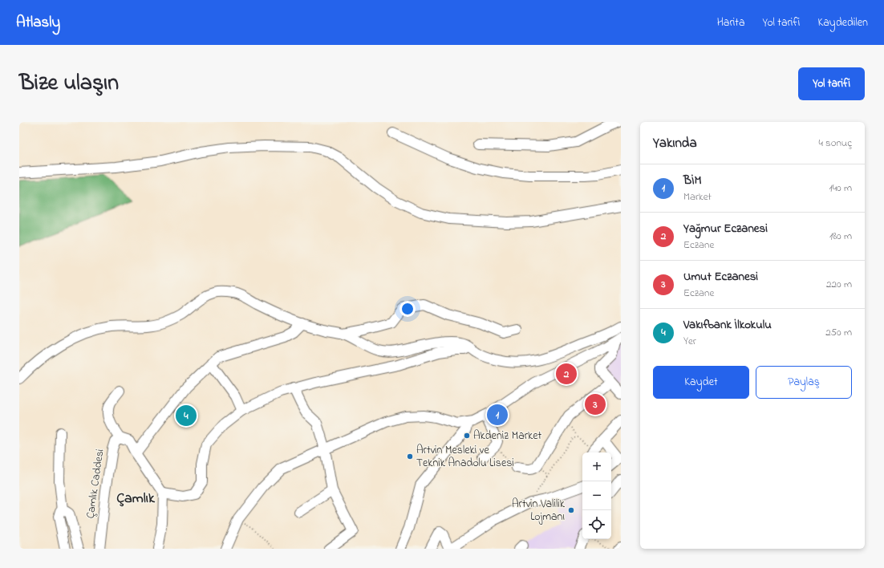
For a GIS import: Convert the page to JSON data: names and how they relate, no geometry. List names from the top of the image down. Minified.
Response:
{"streets":{"street":["Çamlık Caddesi"]},"districts":["Çamlık"],"places":["Akdeniz Market","Artvin Mesleki ve Teknik Anadolu Lisesi","Artvin Valilik Lojmanı"],"page":{"header":"Atlasly","nav":["Harita","Yol tarifi","Kaydedilen"],"title":"Bize ulaşın","buttons":["Yol tarifi",["Kaydet","Paylaş"]],"heading":["Yakında","4 sonuç"],"list":[{"mark":"1","name":"BİM","note":"Market","value":"140 m"},{"mark":"2","name":"Yağmur Eczanesi","note":"Eczane","value":"180 m"},{"mark":"3","name":"Umut Eczanesi","note":"Eczane","value":"220 m"},{"mark":"4","name":"Vakıfbank İlkokulu","note":"Yer","value":"250 m"}],"pins":["2","3","1","4"],"map_buttons":["+","−"]}}
